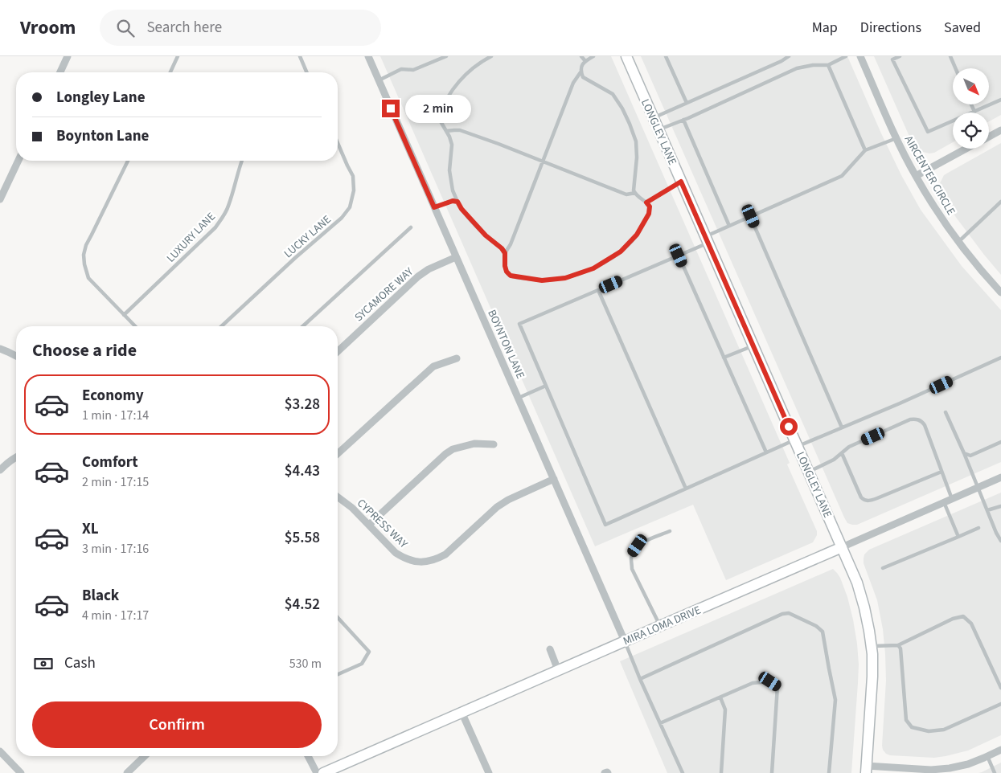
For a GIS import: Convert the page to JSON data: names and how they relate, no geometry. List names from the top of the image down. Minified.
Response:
{"streets":{"main road":["LONGLEY LANE","MIRA LOMA DRIVE"],"street":["AIRCENTER CIRCLE","SYCAMORE WAY","BOYNTON LANE","CYPRESS WAY"],"lane":["LUCKY LANE","LUXURY LANE"]},"crossings":[["LONGLEY LANE","MIRA LOMA DRIVE"],["SYCAMORE WAY","BOYNTON LANE"],["BOYNTON LANE","CYPRESS WAY"],["BOYNTON LANE","MIRA LOMA DRIVE"]],"north":"bottom right","page":{"header":"Vroom","search":"Search here","nav":["Map","Directions","Saved"],"banner":["Longley Lane","Boynton Lane"],"bubble":"2 min","heading":"Choose a ride","list":[{"name":"Economy","note":"1 min · 17:14","value":"$3.28"},{"name":"Comfort","note":"2 min · 17:15","value":"$4.43"},{"name":"XL","note":"3 min · 17:16","value":"$5.58"},{"name":"Black","note":"4 min · 17:17","value":"$4.52"}],"pay":["Cash","530 m"],"buttons":"Confirm"}}
